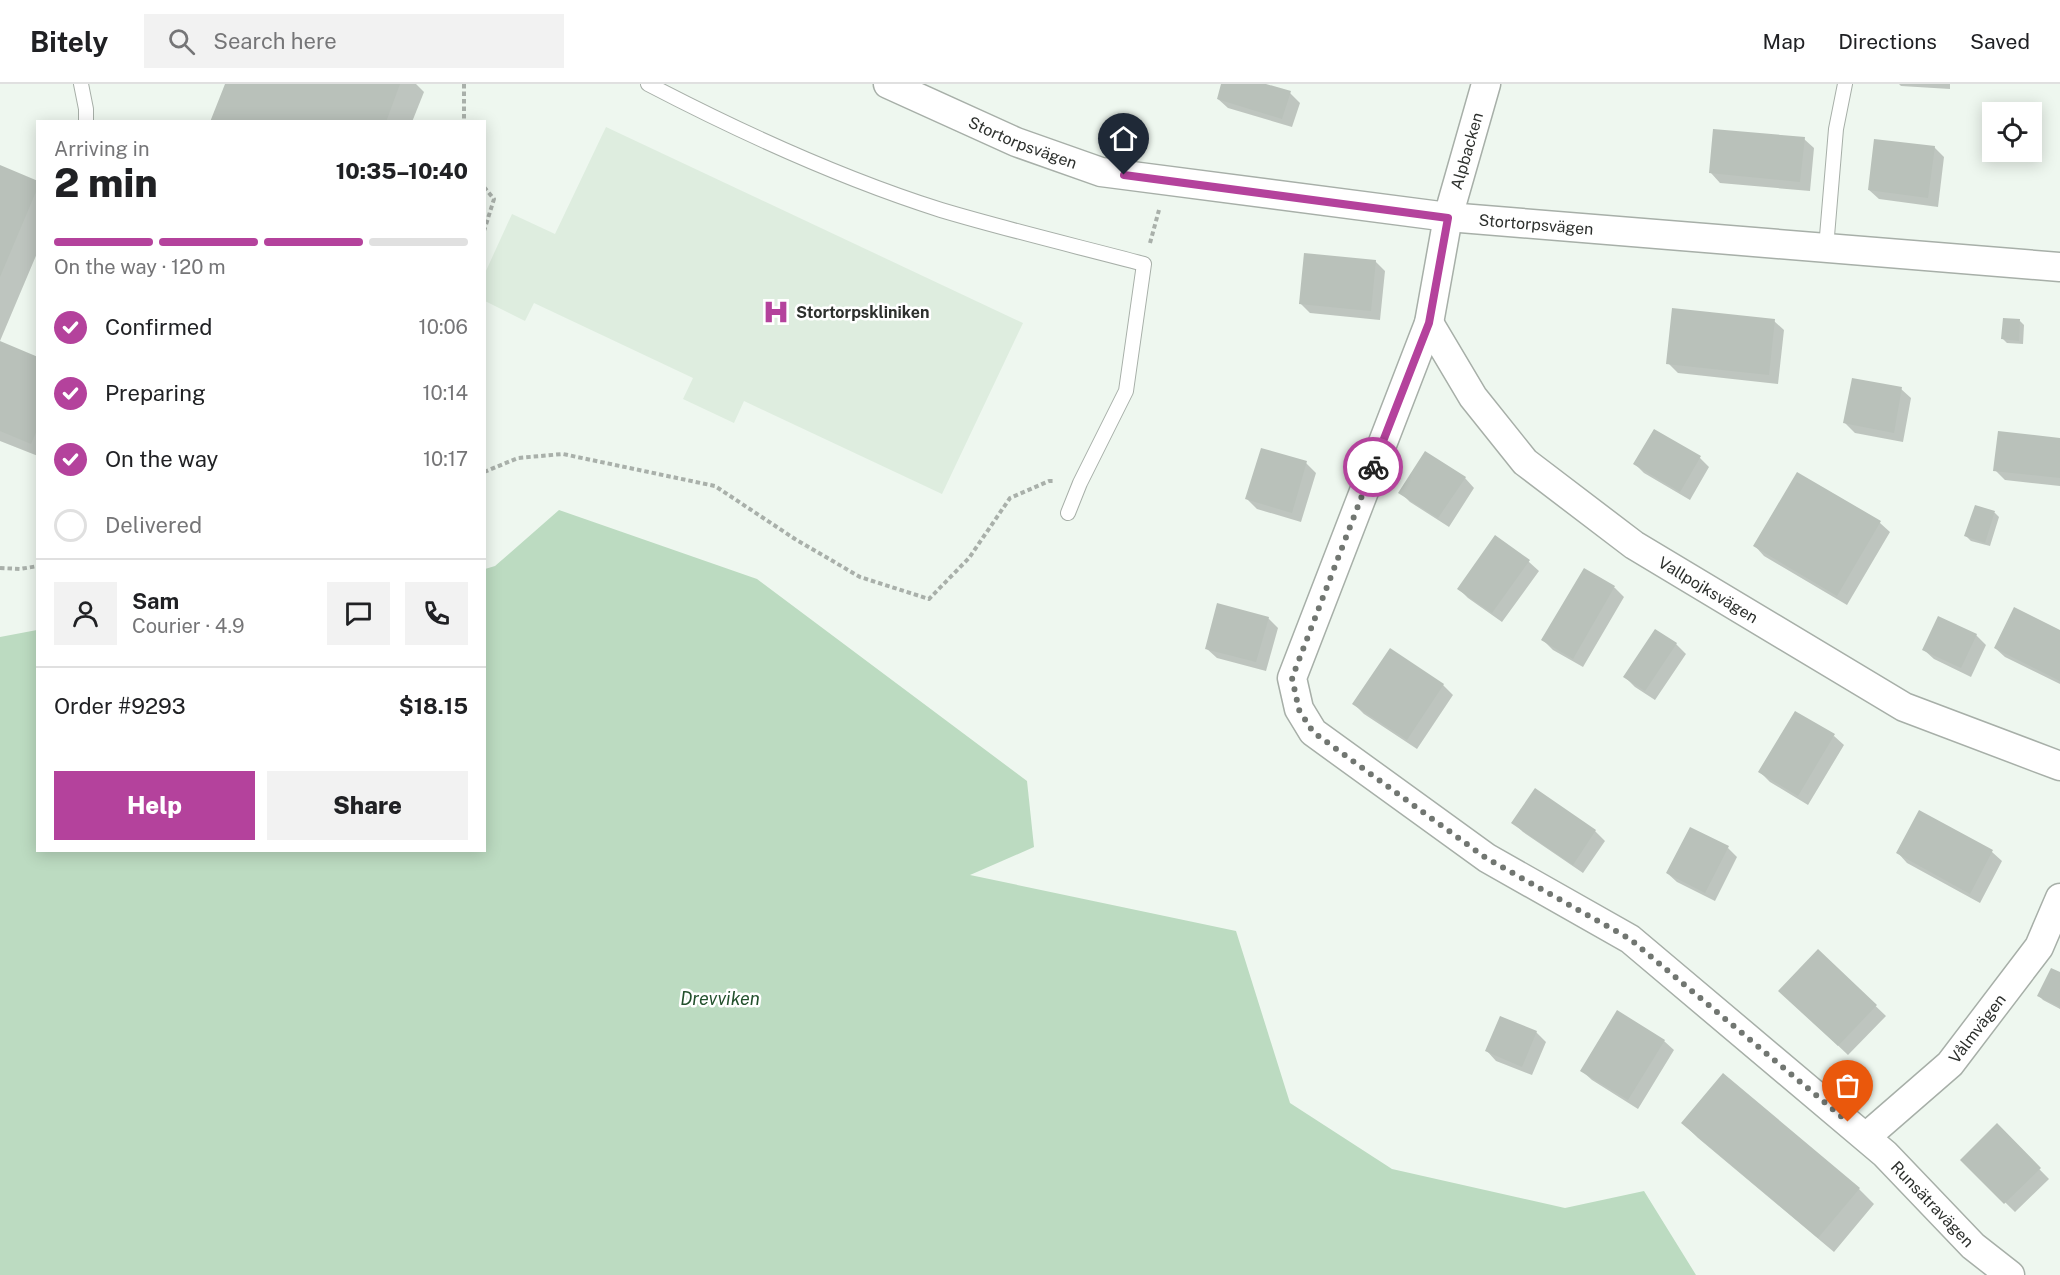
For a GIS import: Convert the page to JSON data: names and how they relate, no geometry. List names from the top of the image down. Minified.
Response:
{"streets":{"street":["Stortorpsvägen","Alpbacken","Vallpojksvägen","Vålmvägen","Runsätravägen"]},"crossings":[["Stortorpsvägen","Alpbacken"],["Stortorpsvägen","Runsätravägen"],["Alpbacken","Runsätravägen"],["Vallpojksvägen","Runsätravägen"],["Vålmvägen","Runsätravägen"]],"water":["Drevviken"],"places":{"hospital":["Stortorpskliniken"]},"page":{"header":"Bitely","search":"Search here","nav":["Map","Directions","Saved"],"heading":["2 min","Arriving in","10:35–10:40"],"panel":["Sam","Courier · 4.9","Order #9293","$18.15"],"bar":"On the way · 120 m","list":[["Confirmed","10:06"],["Preparing","10:14"],["On the way","10:17"],"Delivered"],"buttons":["Help","Share"]}}
